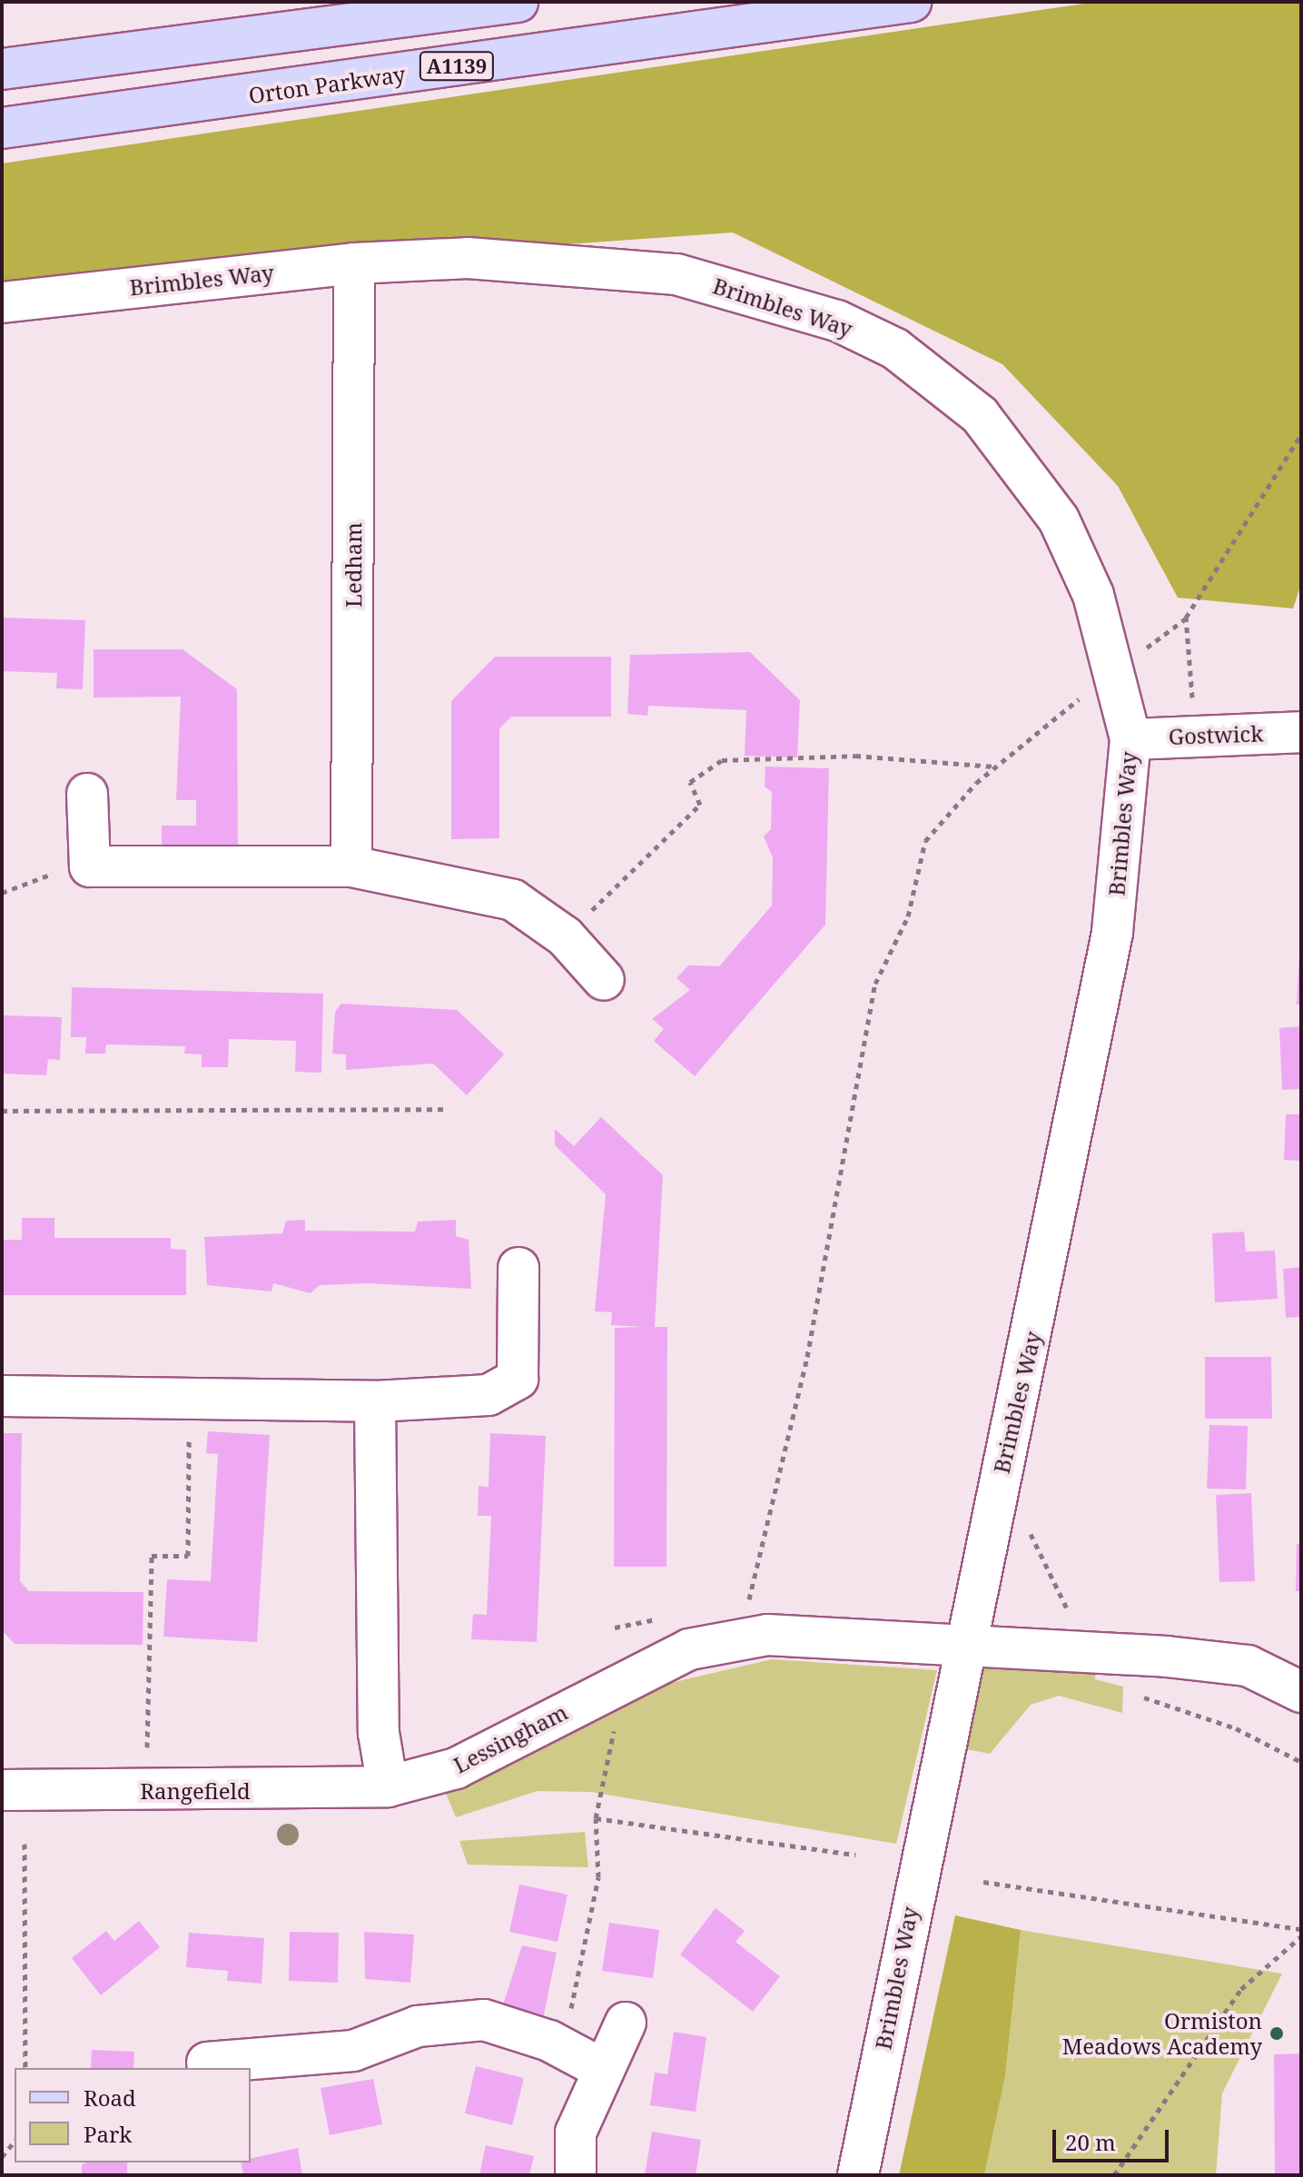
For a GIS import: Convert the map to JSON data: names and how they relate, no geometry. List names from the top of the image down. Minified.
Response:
{"streets":{"main road":["A1139","Orton Parkway"],"street":["Brimbles Way","Ledham","Gostwick","Lessingham","Rangefield"]},"crossings":[["Brimbles Way","Ledham"],["Brimbles Way","Gostwick"],["Brimbles Way","Lessingham"],["Lessingham","Rangefield"]],"places":["Ormiston Meadows Academy"],"legend":["Road","Park"],"scale_bar":"20 m"}
